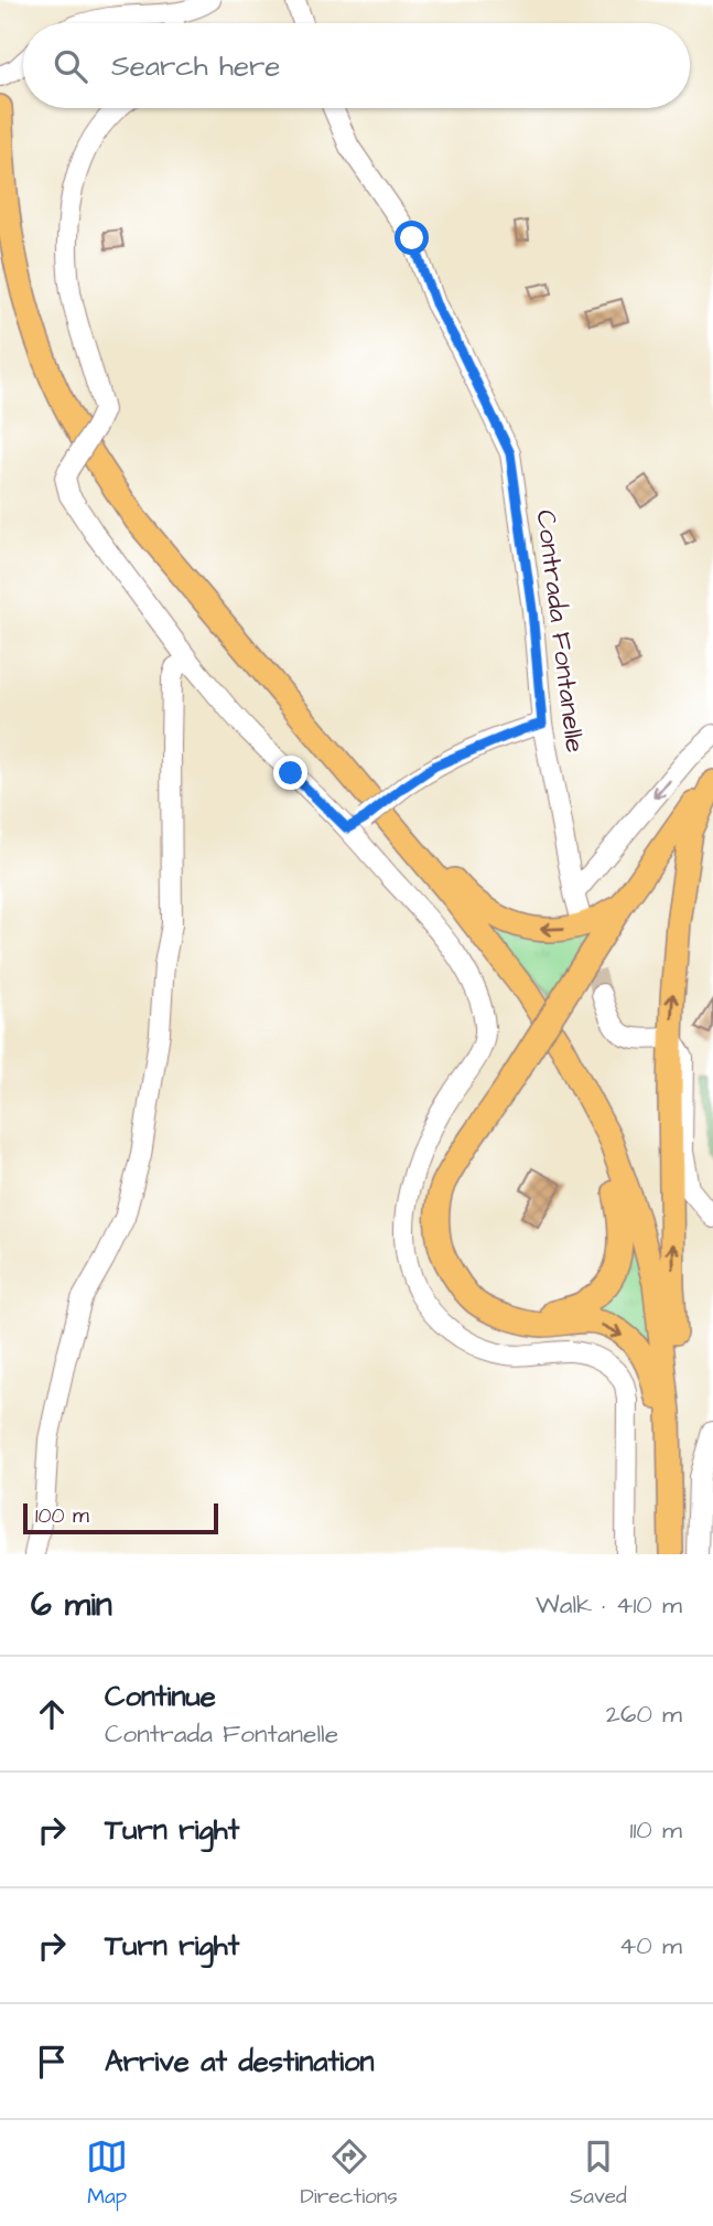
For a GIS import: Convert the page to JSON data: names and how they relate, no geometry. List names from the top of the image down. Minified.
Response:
{"streets":{"street":["Contrada Fontanelle"]},"scale_bar":"100 m","page":{"search":"Search here","scale":"100 m","heading":["6 min","Walk · 410 m"],"list":[["Continue","Contrada Fontanelle","260 m"],["Turn right","110 m"],["Turn right","40 m"],"Arrive at destination"],"nav":["Map","Directions","Saved"]}}
